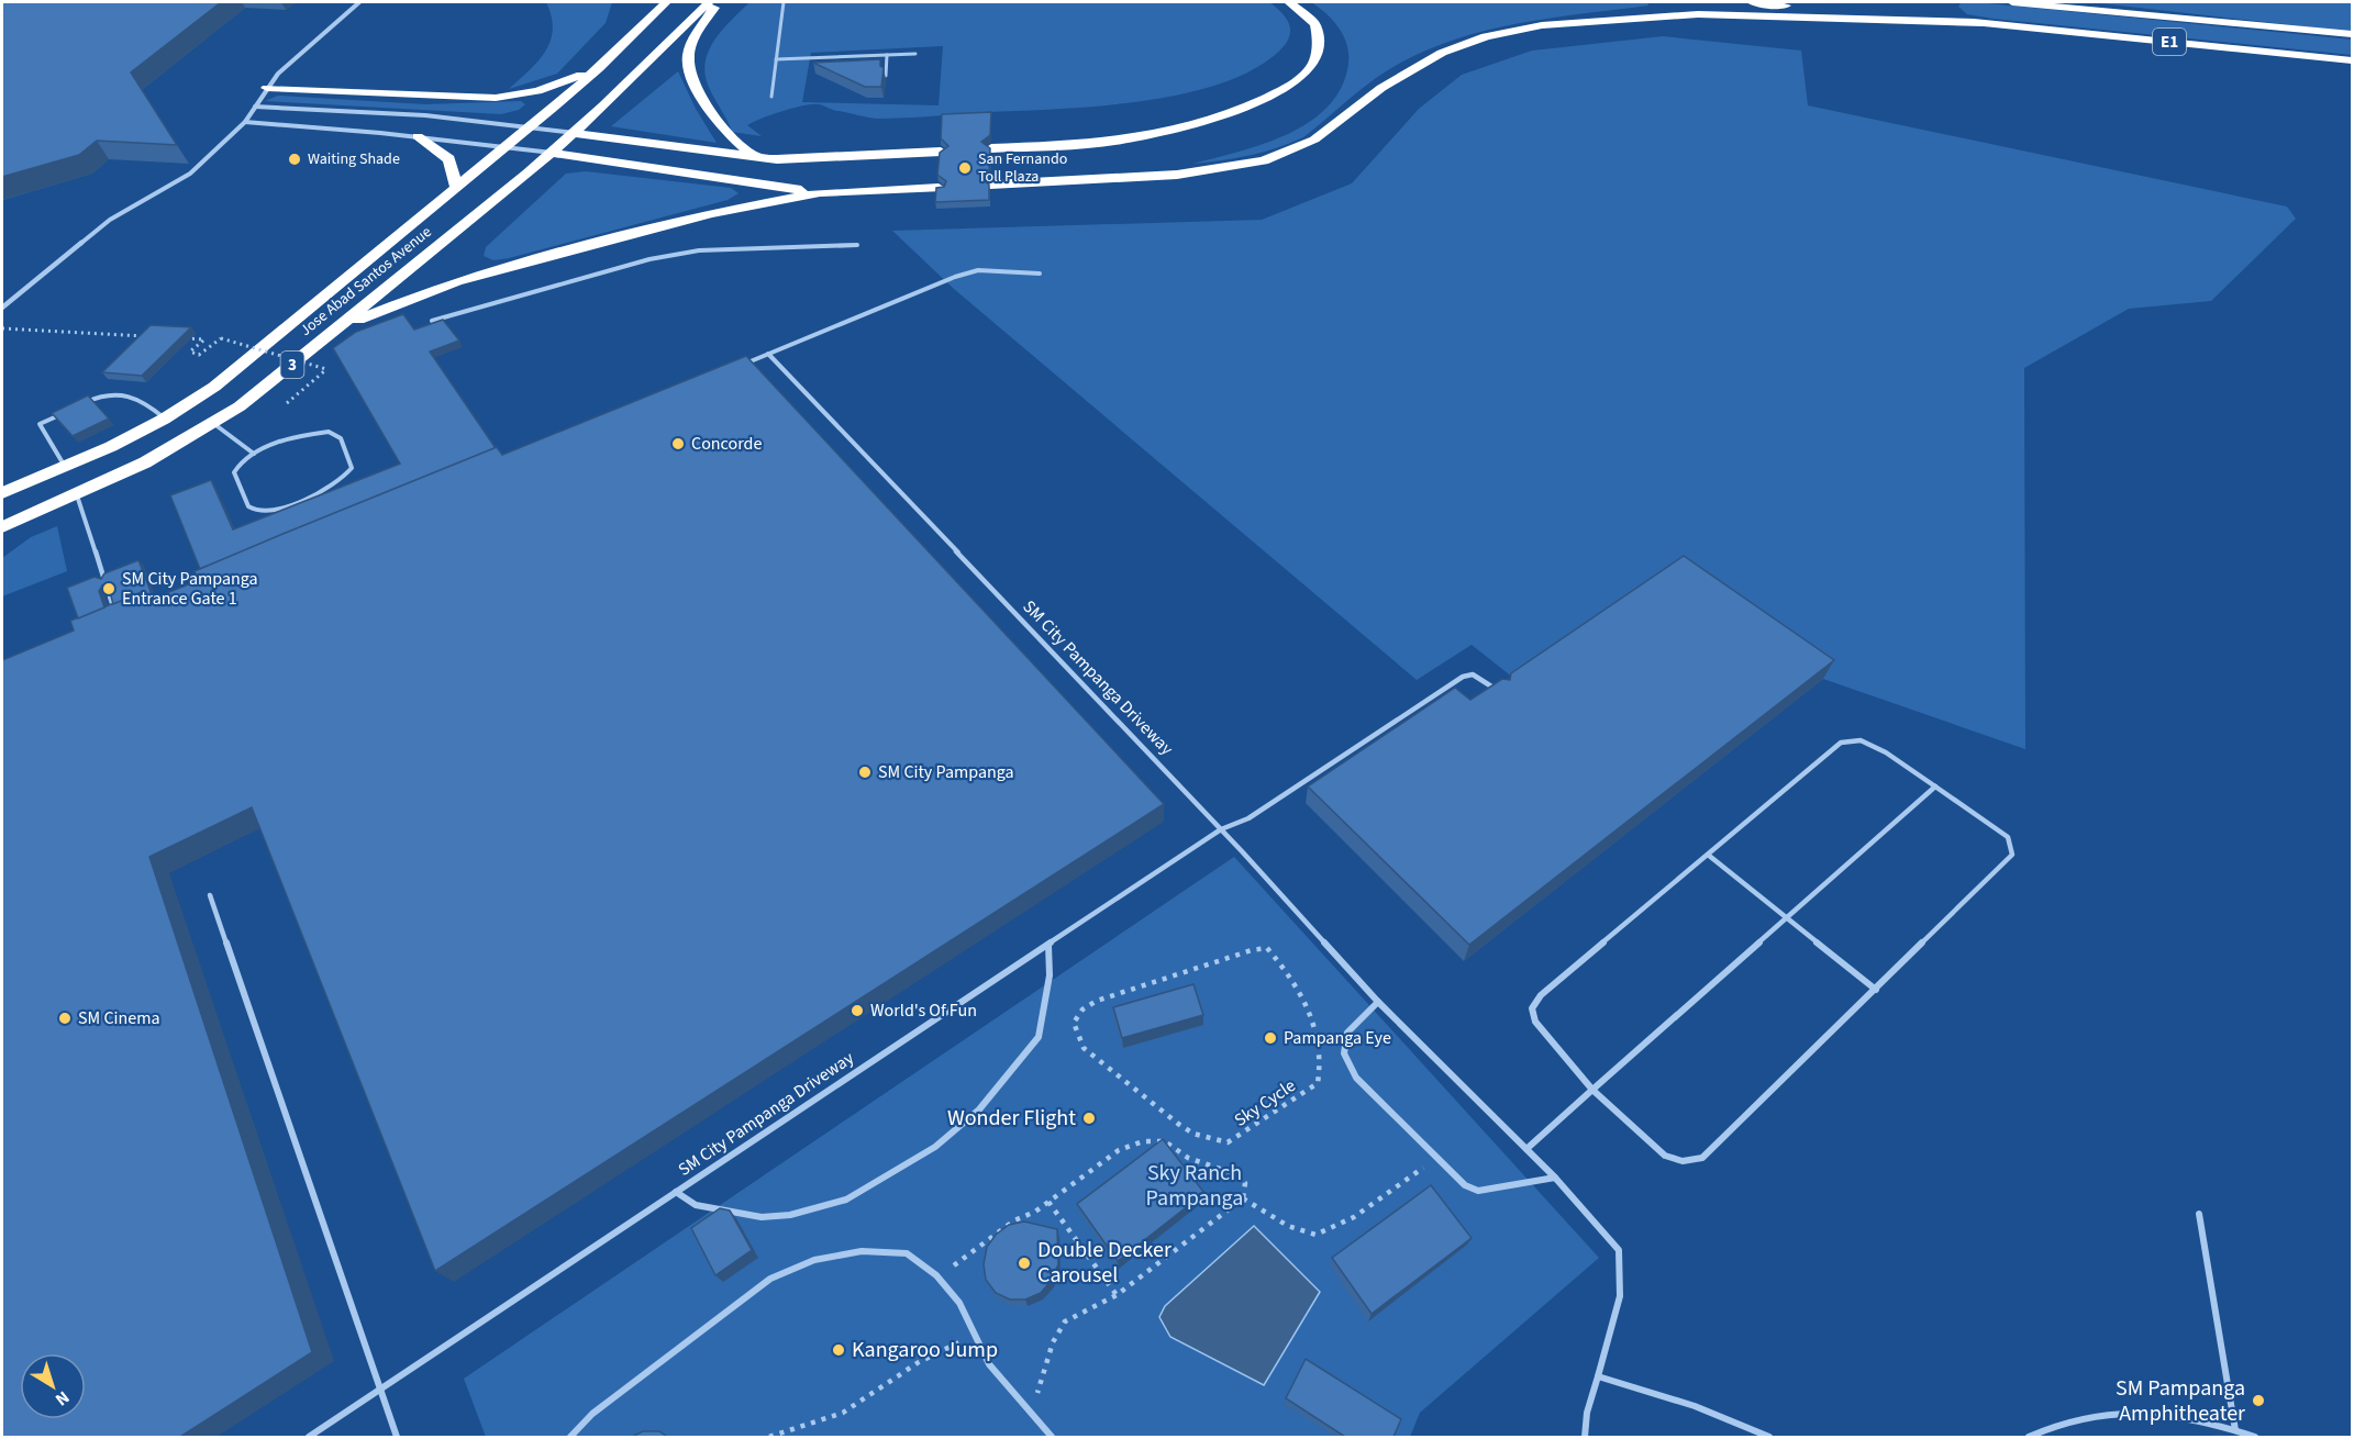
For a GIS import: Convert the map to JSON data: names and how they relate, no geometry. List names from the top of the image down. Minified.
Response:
{"streets":{"highway":["E1","Jose Abad Santos Avenue","3"],"lane":["SM City Pampanga Driveway"],"path":["Sky Cycle"]},"parks":["Sky Ranch Pampanga"],"places":["Waiting Shade","San Fernando Toll Plaza","Concorde","SM City Pampanga Entrance Gate 1","SM City Pampanga","World's Of Fun","SM Cinema","Pampanga Eye","Wonder Flight","Double Decker Carousel","Kangaroo Jump","SM Pampanga Amphitheater"],"north":"bottom right"}
